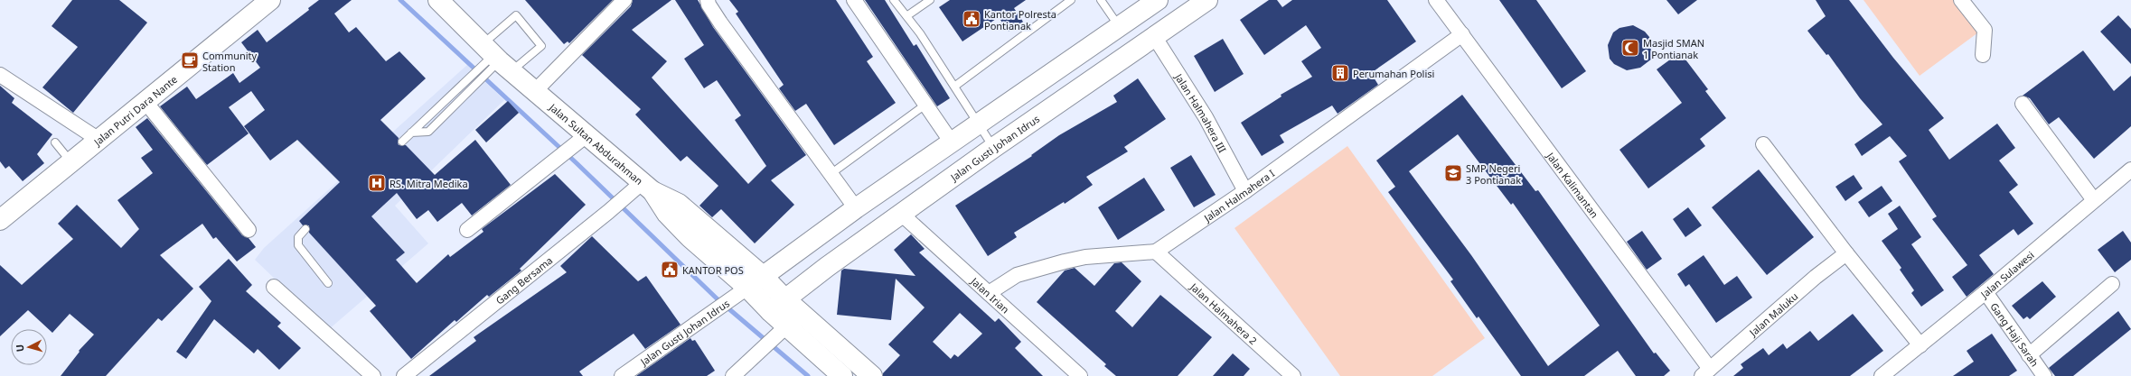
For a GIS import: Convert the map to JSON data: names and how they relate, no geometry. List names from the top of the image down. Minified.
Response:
{"streets":{"street":["Jalan Putri Dara Nante","Jalan Halmahera III","Jalan Sultan Abdurahman","Jalan Gusti Johan Idrus","Jalan Kalimantan","Jalan Halmahera I","Jalan Sulawesi","Gang Bersama","Jalan Irian","Jalan Halmahera 2","Jalan Maluku","Gang Haji Sarah"]},"crossings":[["Jalan Halmahera III","Jalan Gusti Johan Idrus"],["Jalan Halmahera III","Jalan Halmahera I"],["Jalan Sultan Abdurahman","Jalan Gusti Johan Idrus"],["Jalan Sultan Abdurahman","Gang Bersama"],["Jalan Gusti Johan Idrus","Jalan Irian"],["Jalan Kalimantan","Jalan Halmahera I"],["Jalan Kalimantan","Jalan Maluku"],["Jalan Halmahera I","Jalan Irian"],["Jalan Halmahera I","Jalan Halmahera 2"],["Jalan Sulawesi","Gang Haji Sarah"]],"places":{"public building":["Kantor Polresta Pontianak","KANTOR POS"],"mosque":["Masjid SMAN 1 Pontianak"],"cafe":["Community Station"],"building":["Perumahan Polisi"],"school or university":["SMP Negeri 3 Pontianak"],"hospital":["RS. Mitra Medika"]},"north":"left"}
